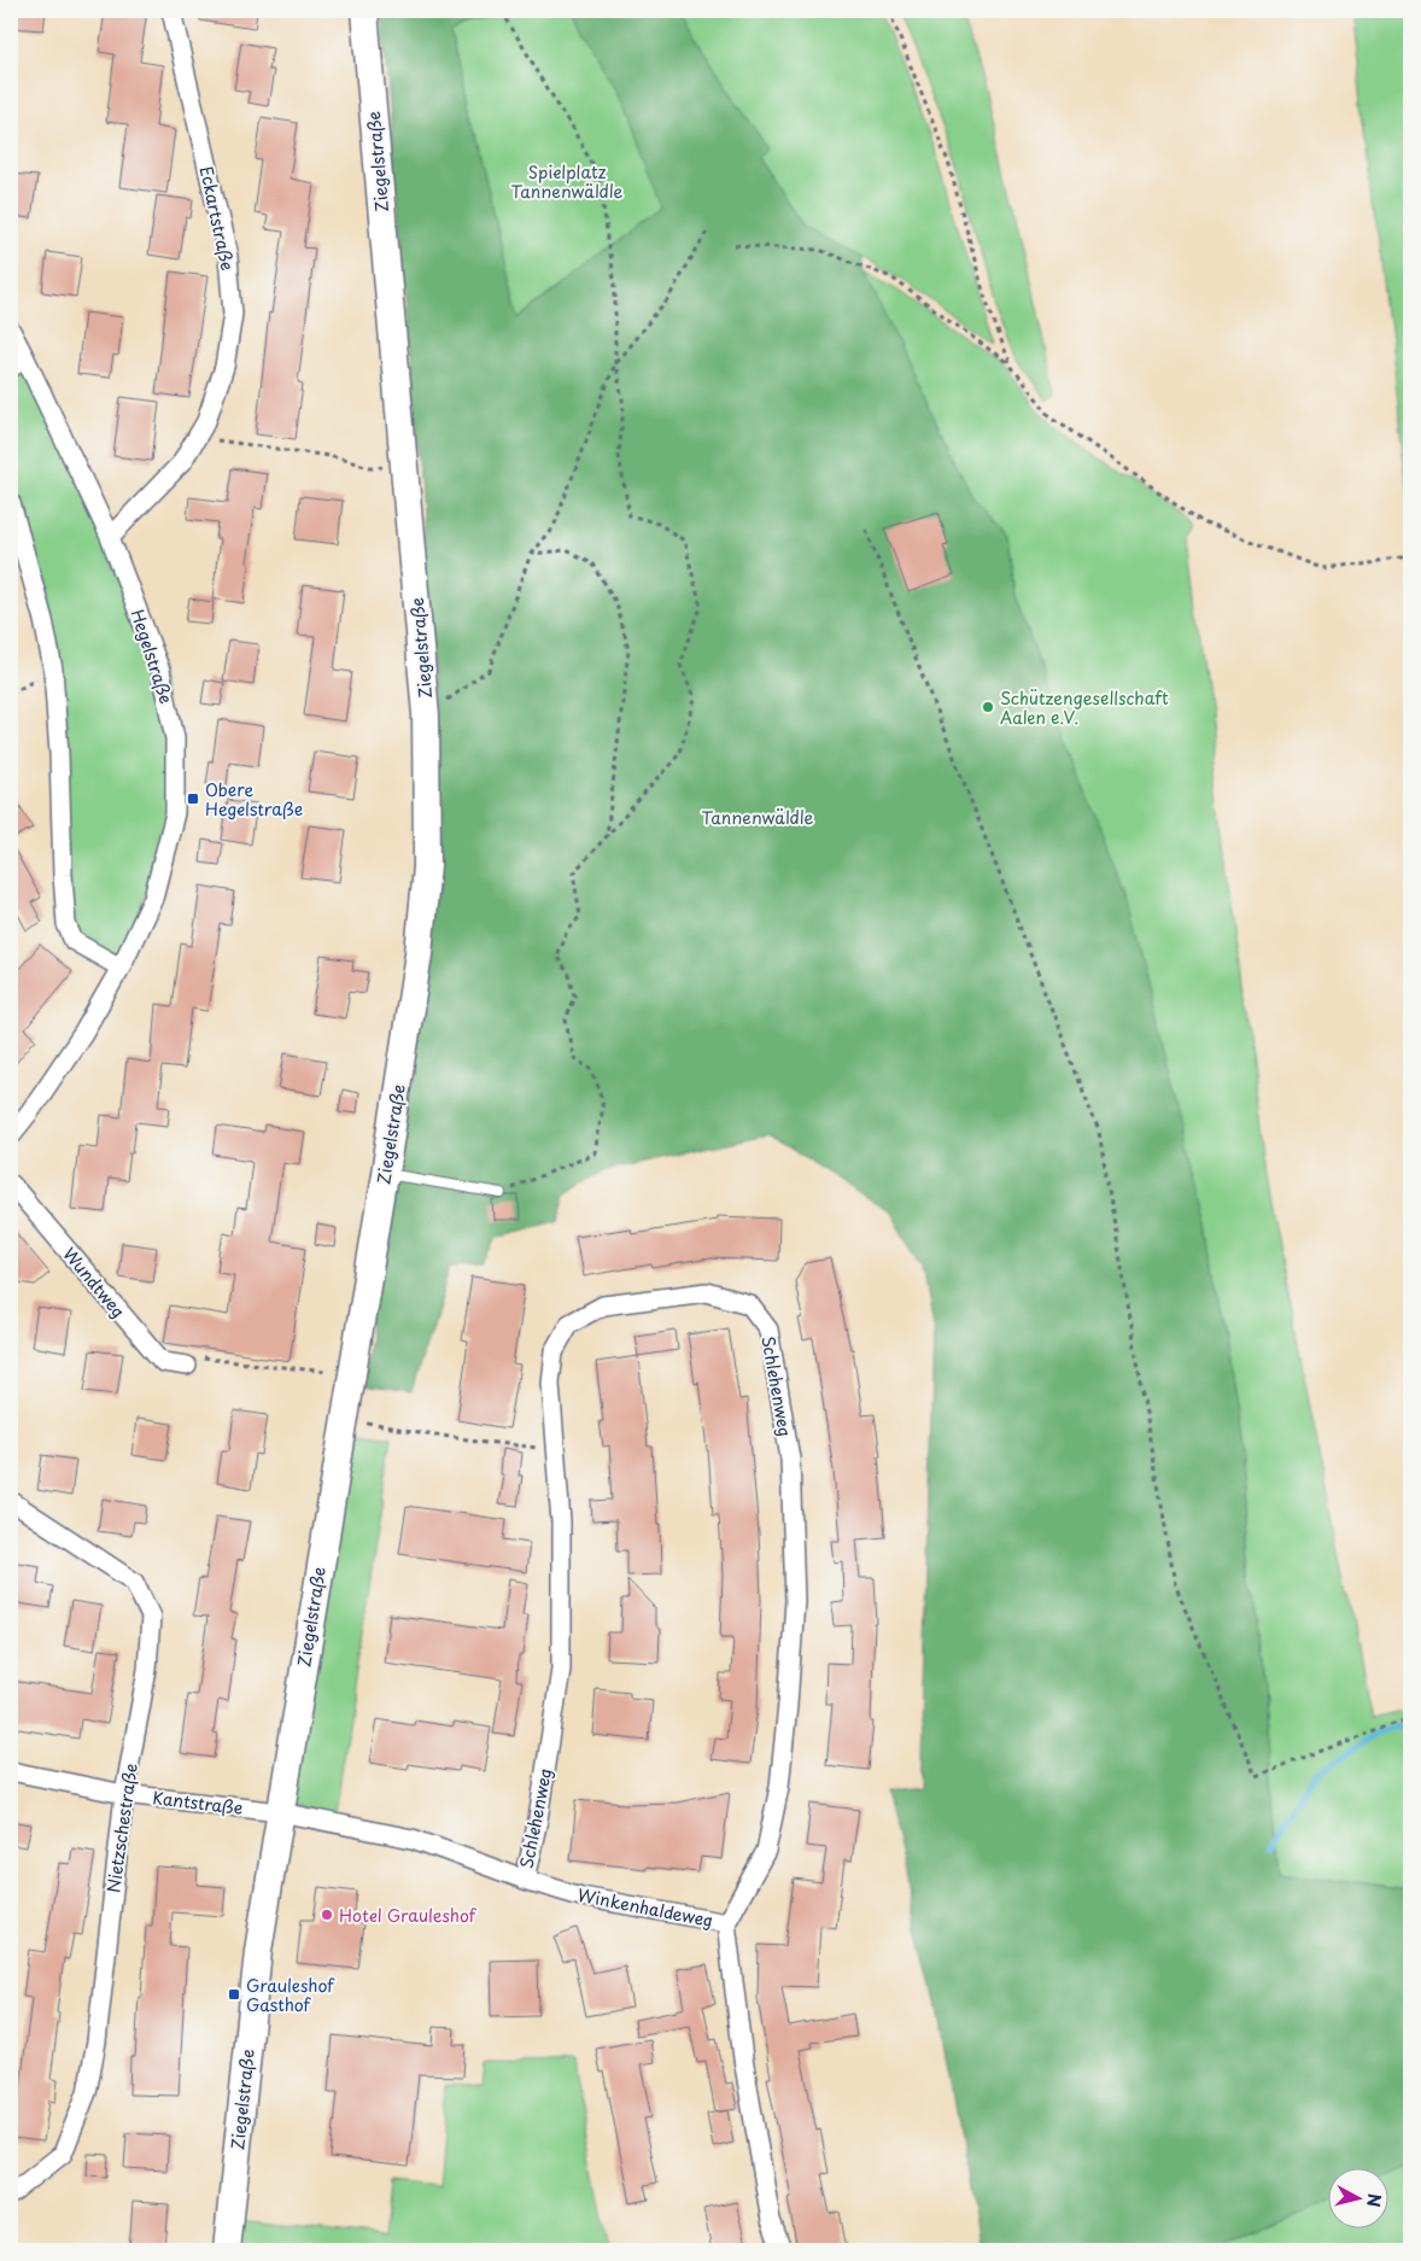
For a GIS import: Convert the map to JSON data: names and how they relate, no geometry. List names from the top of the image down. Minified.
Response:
{"streets":{"main road":["Ziegelstraße"],"street":["Eckartstraße","Hegelstraße","Wundtweg","Schlehenweg","Kantstraße","Nietzschestraße","Winkenhaldeweg"]},"crossings":[["Ziegelstraße","Kantstraße"],["Ziegelstraße","Winkenhaldeweg"],["Eckartstraße","Hegelstraße"],["Schlehenweg","Winkenhaldeweg"],["Kantstraße","Nietzschestraße"],["Kantstraße","Winkenhaldeweg"]],"parks":["Spielplatz Tannenwäldle","Tannenwäldle"],"places":{"other":["Schützengesellschaft Aalen e.V.","Hotel Grauleshof"],"transit":["Obere Hegelstraße","Grauleshof Gasthof"]},"north":"right"}
